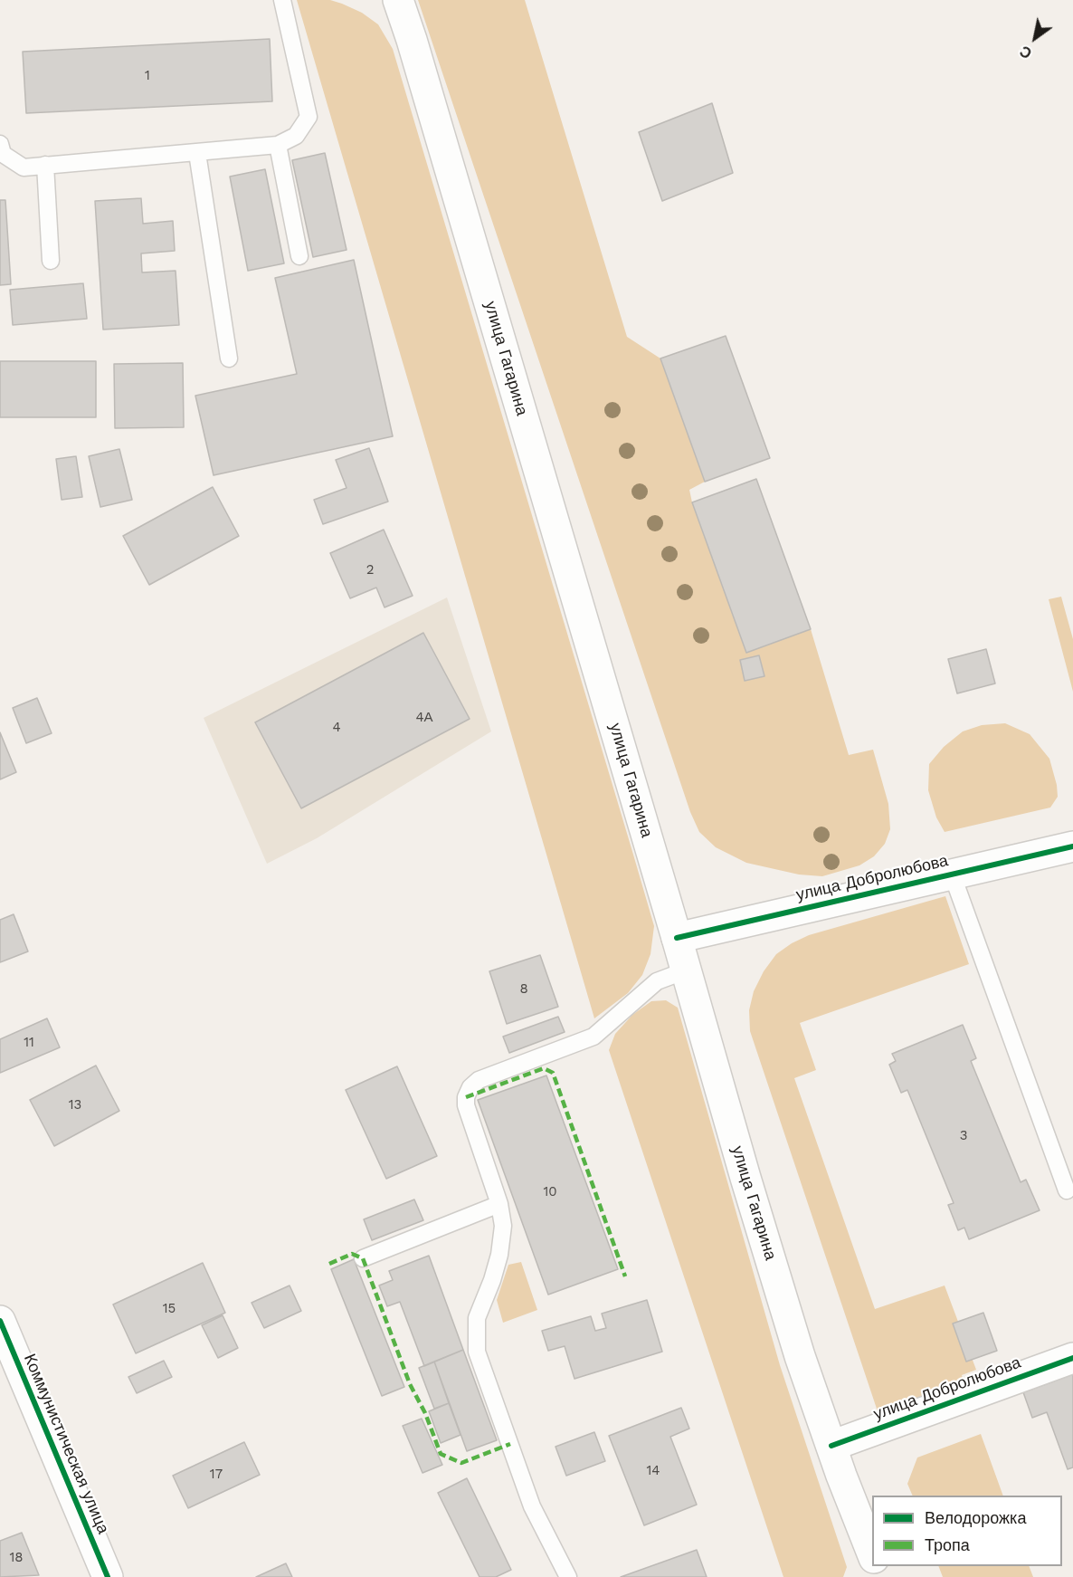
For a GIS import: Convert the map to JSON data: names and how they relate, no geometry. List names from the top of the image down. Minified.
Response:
{"streets":{"main road":["улица Гагарина","улица Добролюбова","Коммунистическая улица"]},"crossings":[["улица Гагарина","улица Добролюбова"]],"house_numbers":["1","2","4А","4","8","11","13","3","10","15","14","17","18"],"legend":["Велодорожка","Тропа"],"north":"bottom left"}
